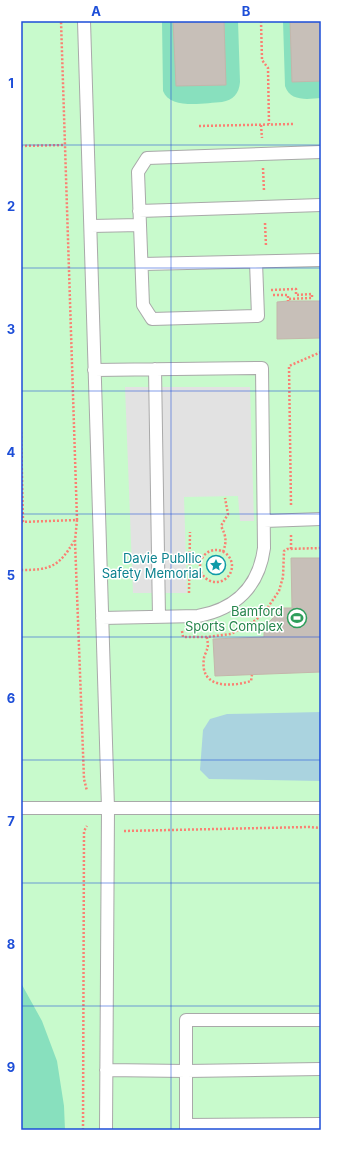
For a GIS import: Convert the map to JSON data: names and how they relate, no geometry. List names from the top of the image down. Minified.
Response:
{"places":{"place":["Davie Publlic Safety Memorial"],"sports":["Bamford Sports Complex"]},"grid":{"columns":["A","B"],"rows":["1","2","3","4","5","6","7","8","9"]}}
